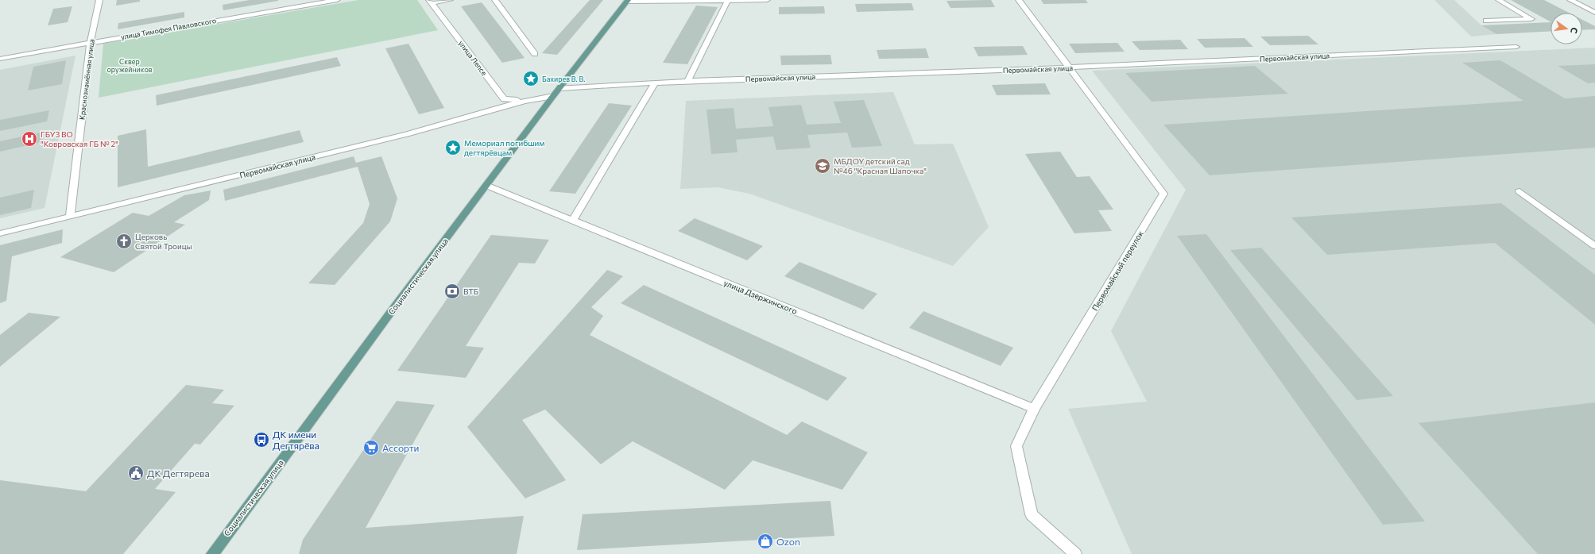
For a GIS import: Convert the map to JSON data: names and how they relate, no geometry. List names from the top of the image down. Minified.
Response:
{"streets":{"main road":["Социалистическая улица"],"street":["улица Тимофея Павловского","Первомайская улица","улица Лепсе","Краснознамённая улица","Первомайский переулок","улица Дзержинского"]},"crossings":[["улица Тимофея Павловского","Краснознамённая улица"],["Первомайская улица","улица Лепсе"],["Первомайская улица","Краснознамённая улица"],["Первомайская улица","Первомайский переулок"],["Первомайская улица","Социалистическая улица"],["Первомайский переулок","улица Дзержинского"],["Социалистическая улица","улица Дзержинского"]],"parks":["Сквер оружейников"],"places":{"place":["Бахирев В. В.","Мемориал погибшим дегтярёвцам"],"hospital":["ГБУЗ ВО \"Ковровская ГБ № 2\""],"school or university":["МБДОУ детский сад №46 \"Красная Шапочка\""],"church":["Церковь Святой Троицы"],"bank":["ВТБ"],"bus stop":["ДК имени Дегтярёва"],"supermarket":["Ассорти"],"public building":["ДК Дегтярева"],"shop":["Ozon"]},"north":"right"}
